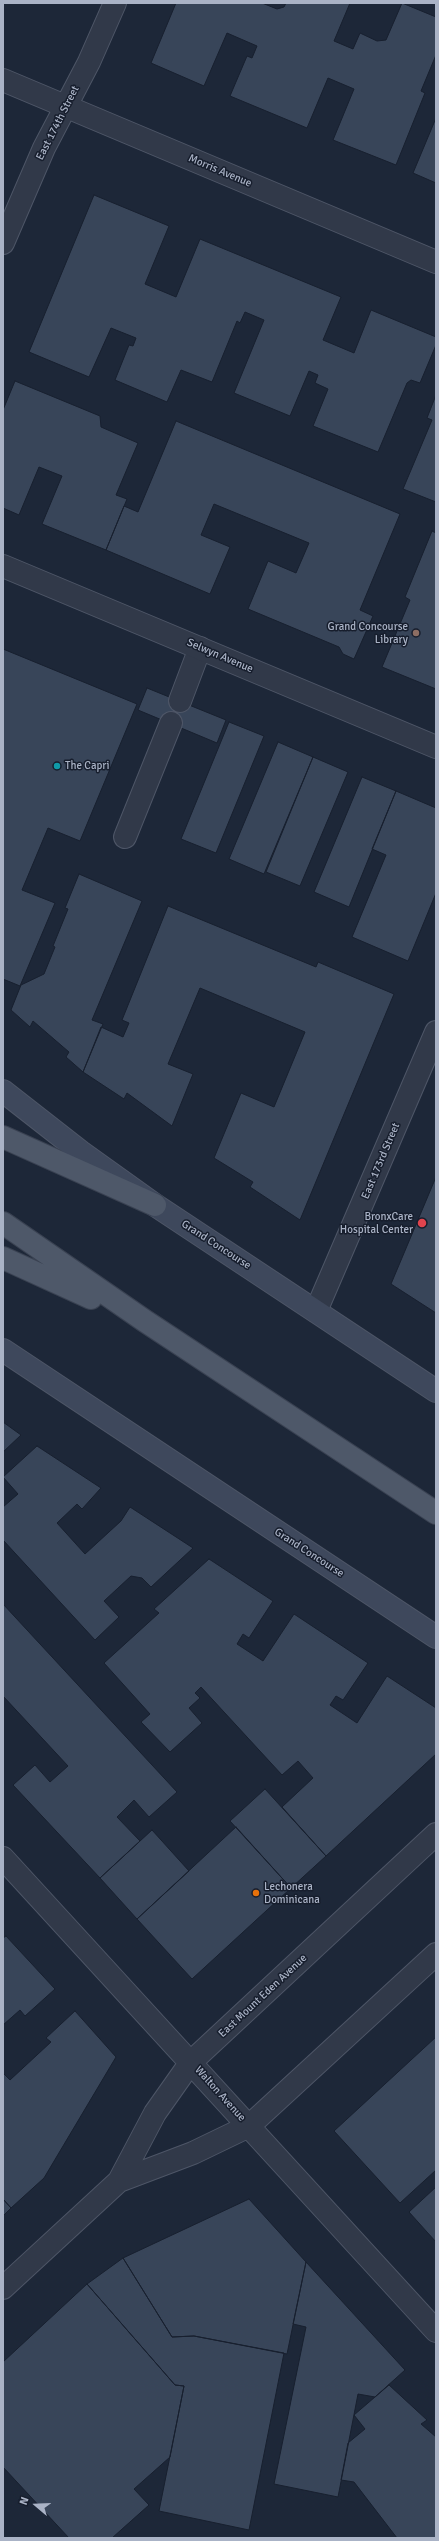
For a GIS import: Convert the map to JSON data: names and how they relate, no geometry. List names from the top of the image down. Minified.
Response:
{"streets":{"street":["East 174th Street","Morris Avenue","Selwyn Avenue","East 173rd Street","Grand Concourse","East Mount Eden Avenue","Walton Avenue"]},"crossings":[["East 174th Street","Morris Avenue"],["East 173rd Street","Grand Concourse"],["East Mount Eden Avenue","Walton Avenue"]],"places":["Grand Concourse Library","The Capri","BronxCare Hospital Center","Lechonera Dominicana"],"north":"left"}
